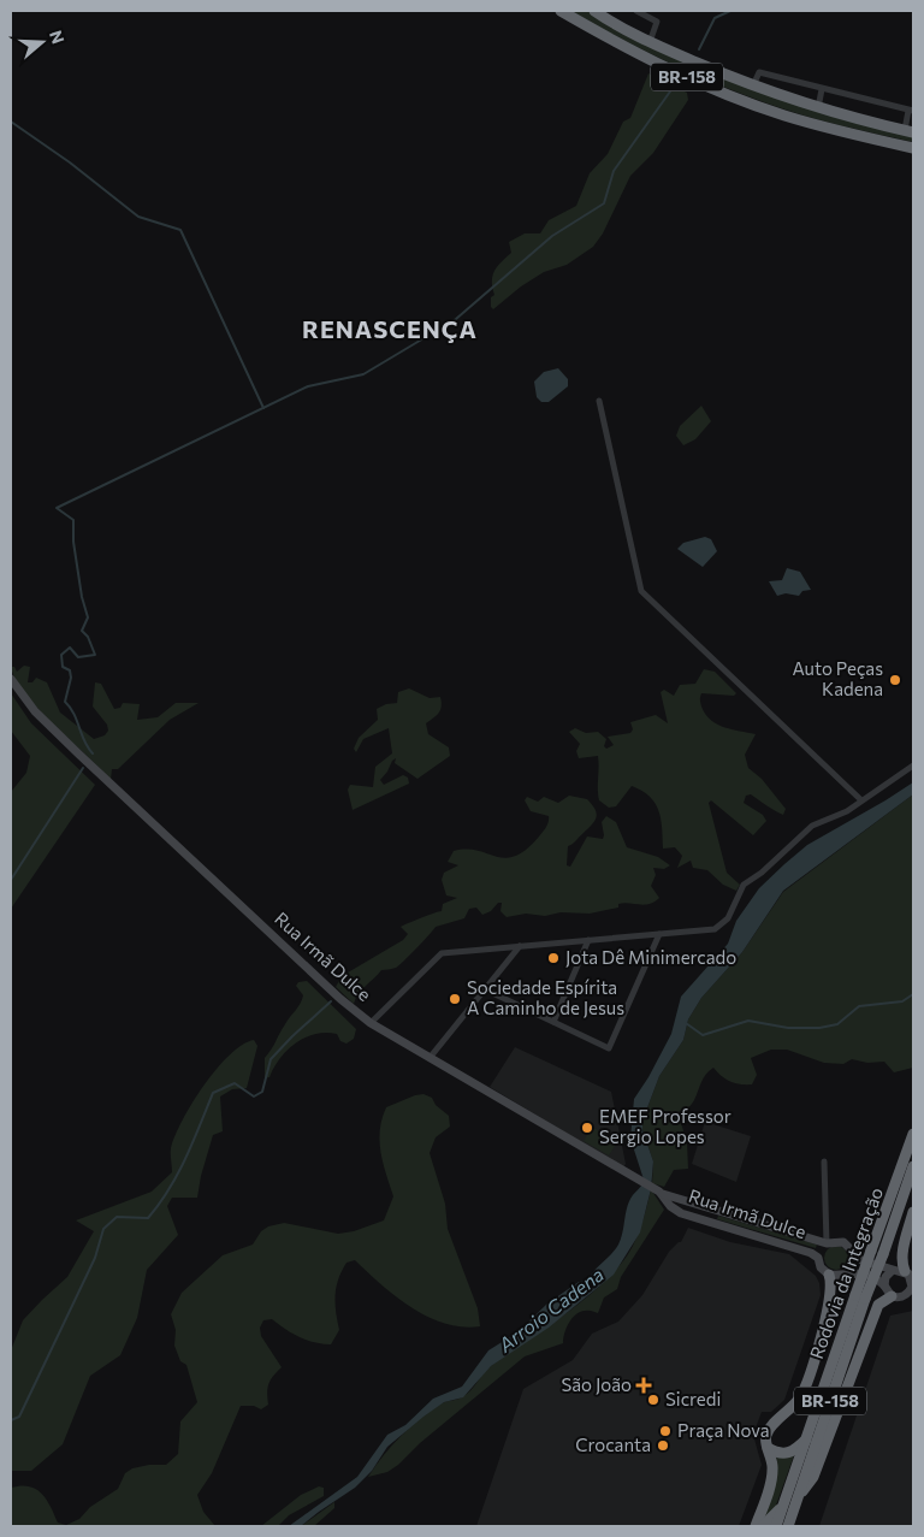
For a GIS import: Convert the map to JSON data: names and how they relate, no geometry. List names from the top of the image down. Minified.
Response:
{"streets":{"highway":["BR-158","Rodovia da Integração"],"street":["Rua Irmã Dulce"]},"districts":["RENASCENÇA"],"water":["Arroio Cadena"],"places":{"other":["Auto Peças Kadena","Jota Dê Minimercado","Sociedade Espírita A Caminho de Jesus","EMEF Professor Sergio Lopes","Sicredi","Praça Nova","Crocanta"],"health":["São João"]},"north":"right"}
